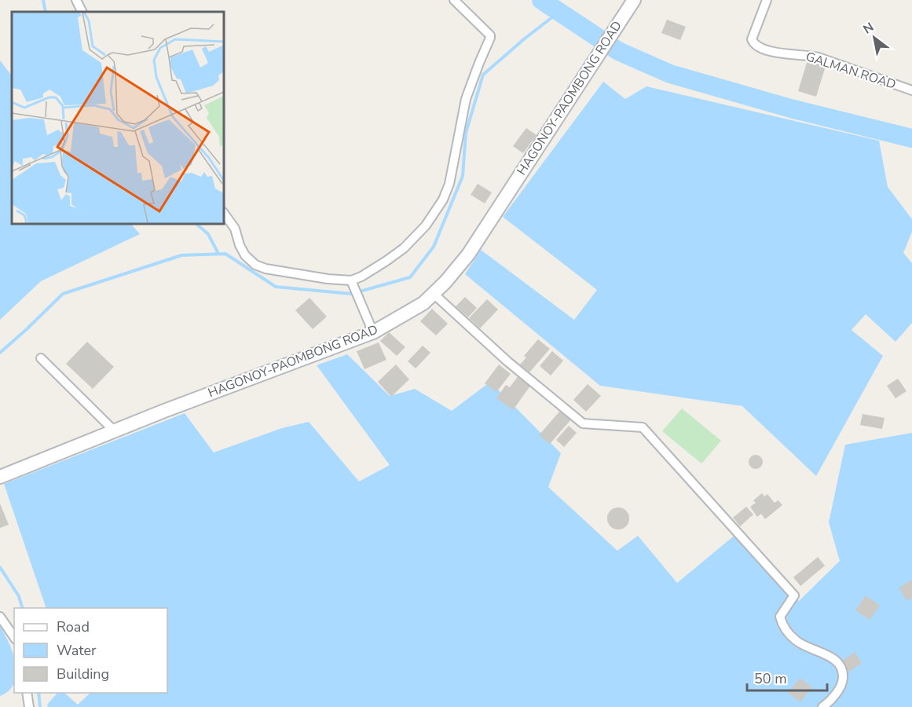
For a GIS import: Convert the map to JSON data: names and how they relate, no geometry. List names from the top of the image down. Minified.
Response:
{"streets":{"main road":["HAGONOY-PAOMBONG ROAD"],"street":["GALMAN ROAD"]},"legend":["Road","Water","Building"],"scale_bar":"50 m","north":"top left"}
